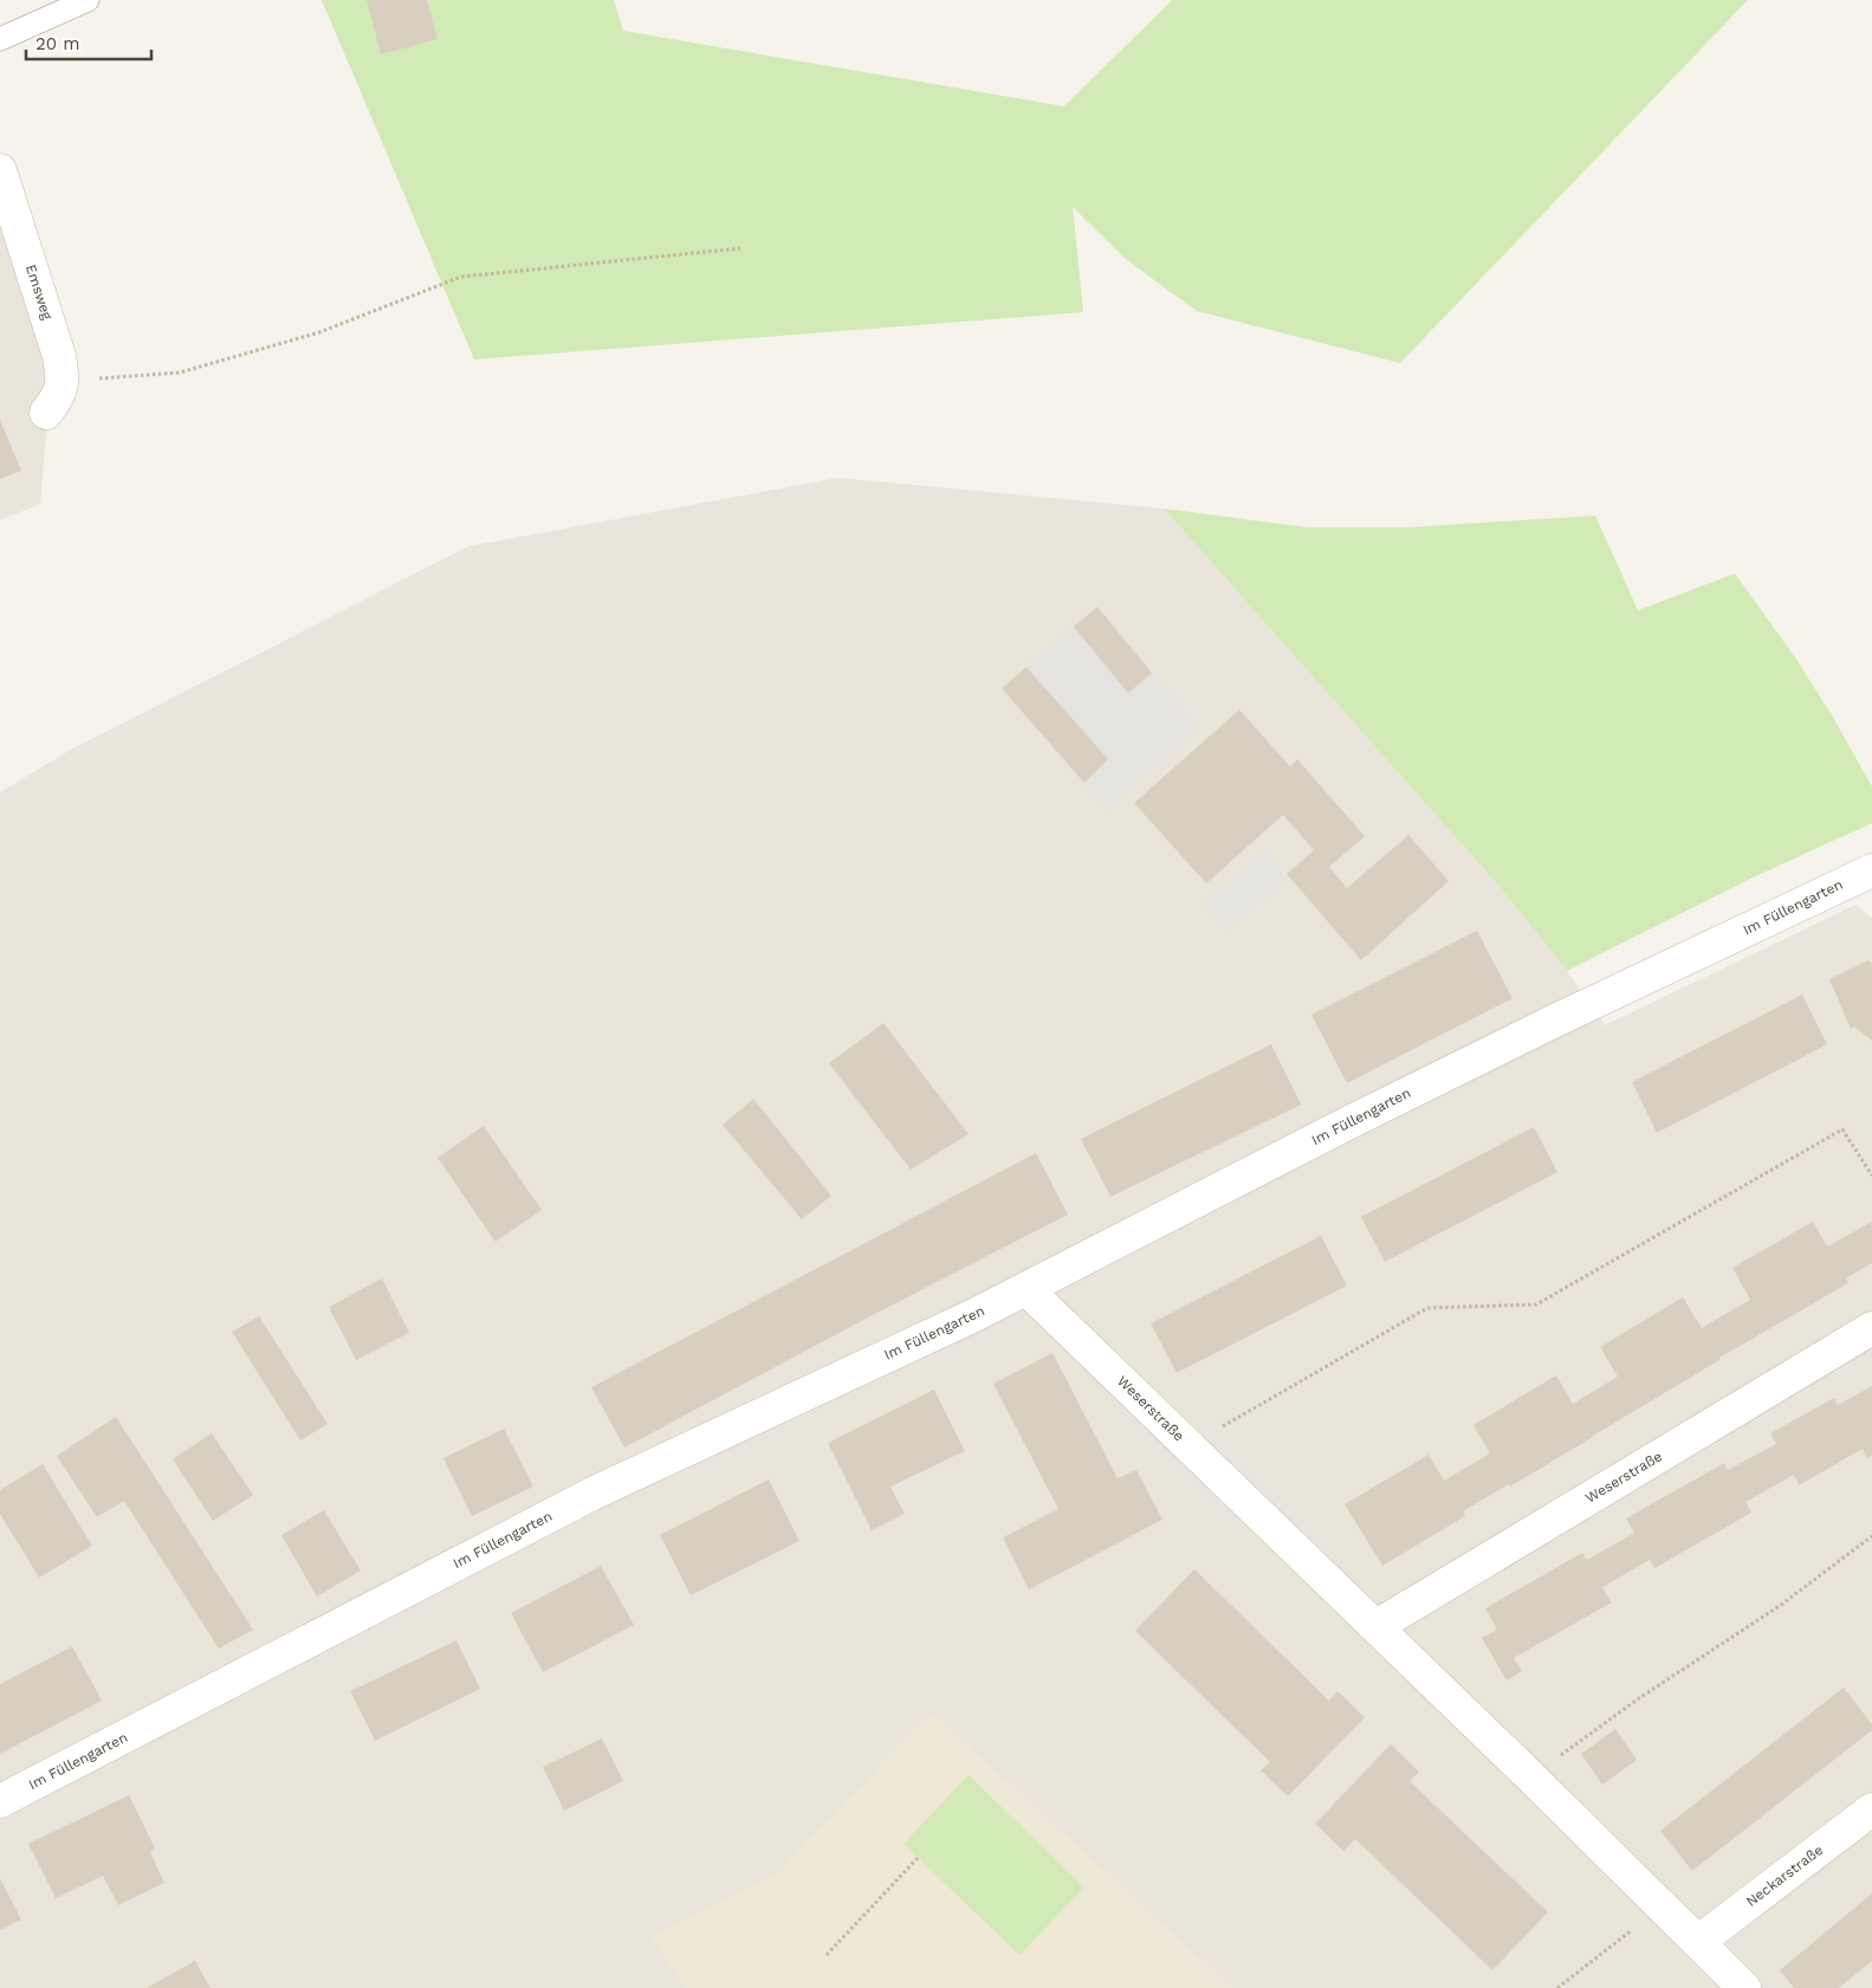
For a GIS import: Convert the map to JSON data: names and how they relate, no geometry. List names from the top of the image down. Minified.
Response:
{"streets":{"street":["Emsweg","Im Füllengarten","Weserstraße","Neckarstraße"]},"crossings":[["Im Füllengarten","Weserstraße"],["Weserstraße","Neckarstraße"]],"scale_bar":"20 m"}
